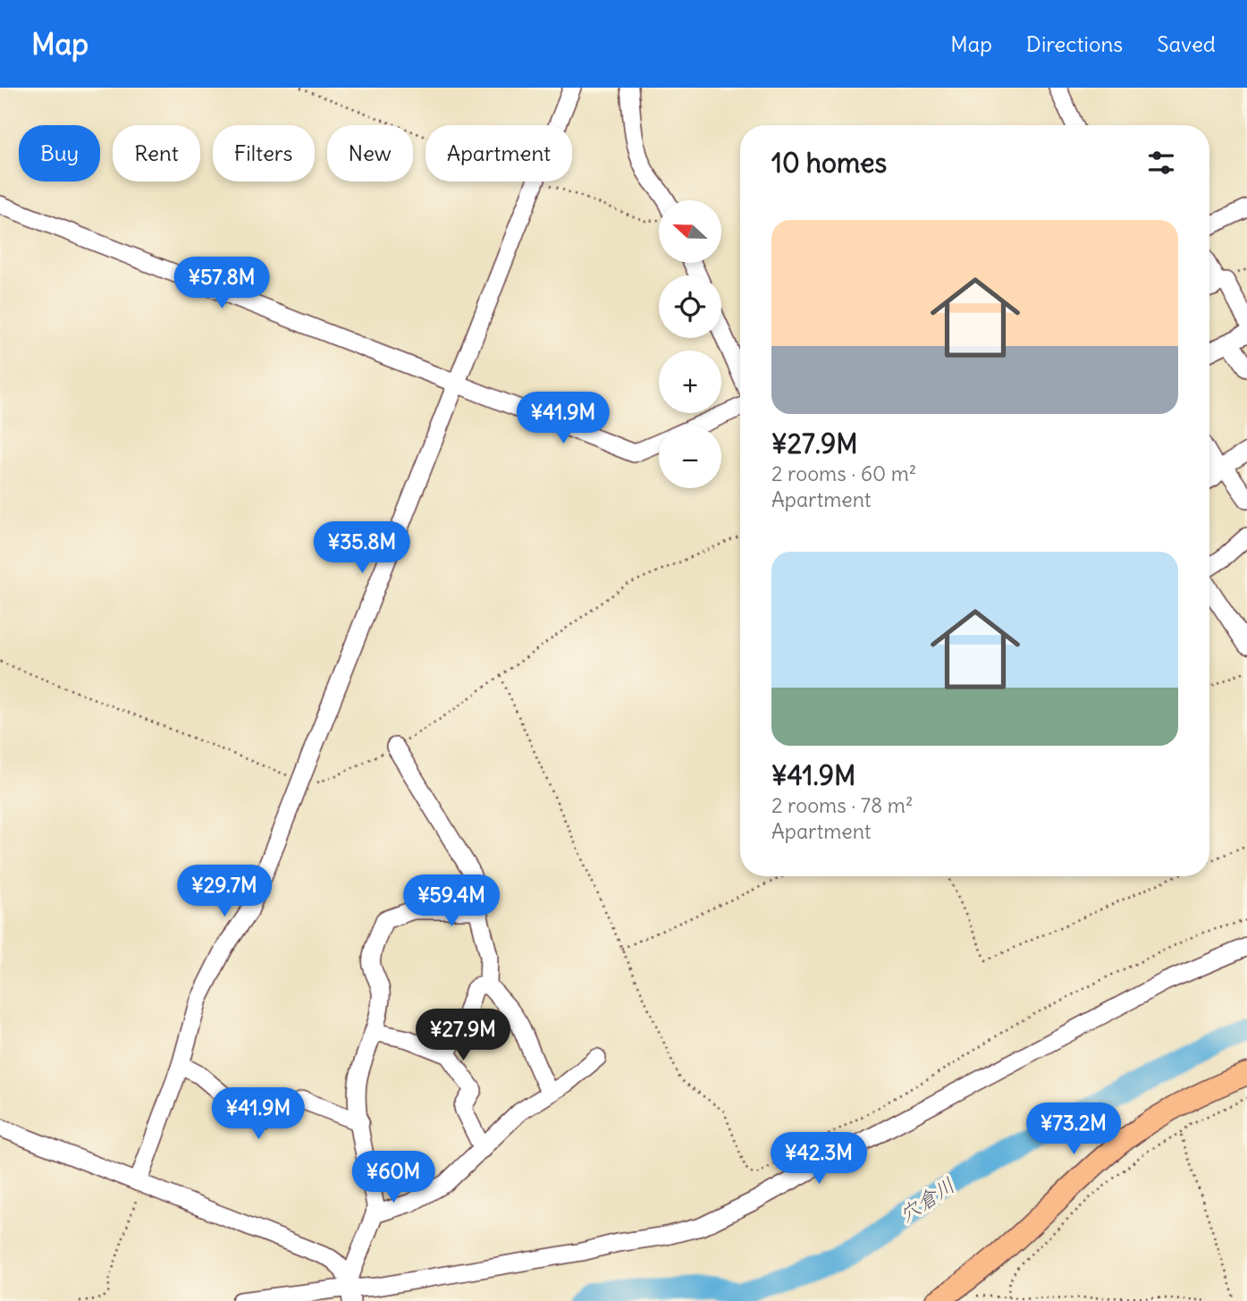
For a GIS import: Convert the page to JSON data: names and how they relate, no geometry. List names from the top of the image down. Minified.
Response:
{"water":["穴倉川"],"north":"left","page":{"header":"Map","nav":["Map","Directions","Saved"],"chip":["Buy","Rent","Filters","New","Apartment"],"heading":"10 homes","map_buttons":["+","−"],"list":[{"name":"¥27.9M","note":"2 rooms · 60 m² · Apartment"},{"name":"¥41.9M","note":"2 rooms · 78 m² · Apartment"}],"price":["¥57.8M","¥41.9M","¥35.8M","¥29.7M","¥59.4M","¥27.9M","¥41.9M","¥73.2M","¥42.3M","¥60M"]}}
